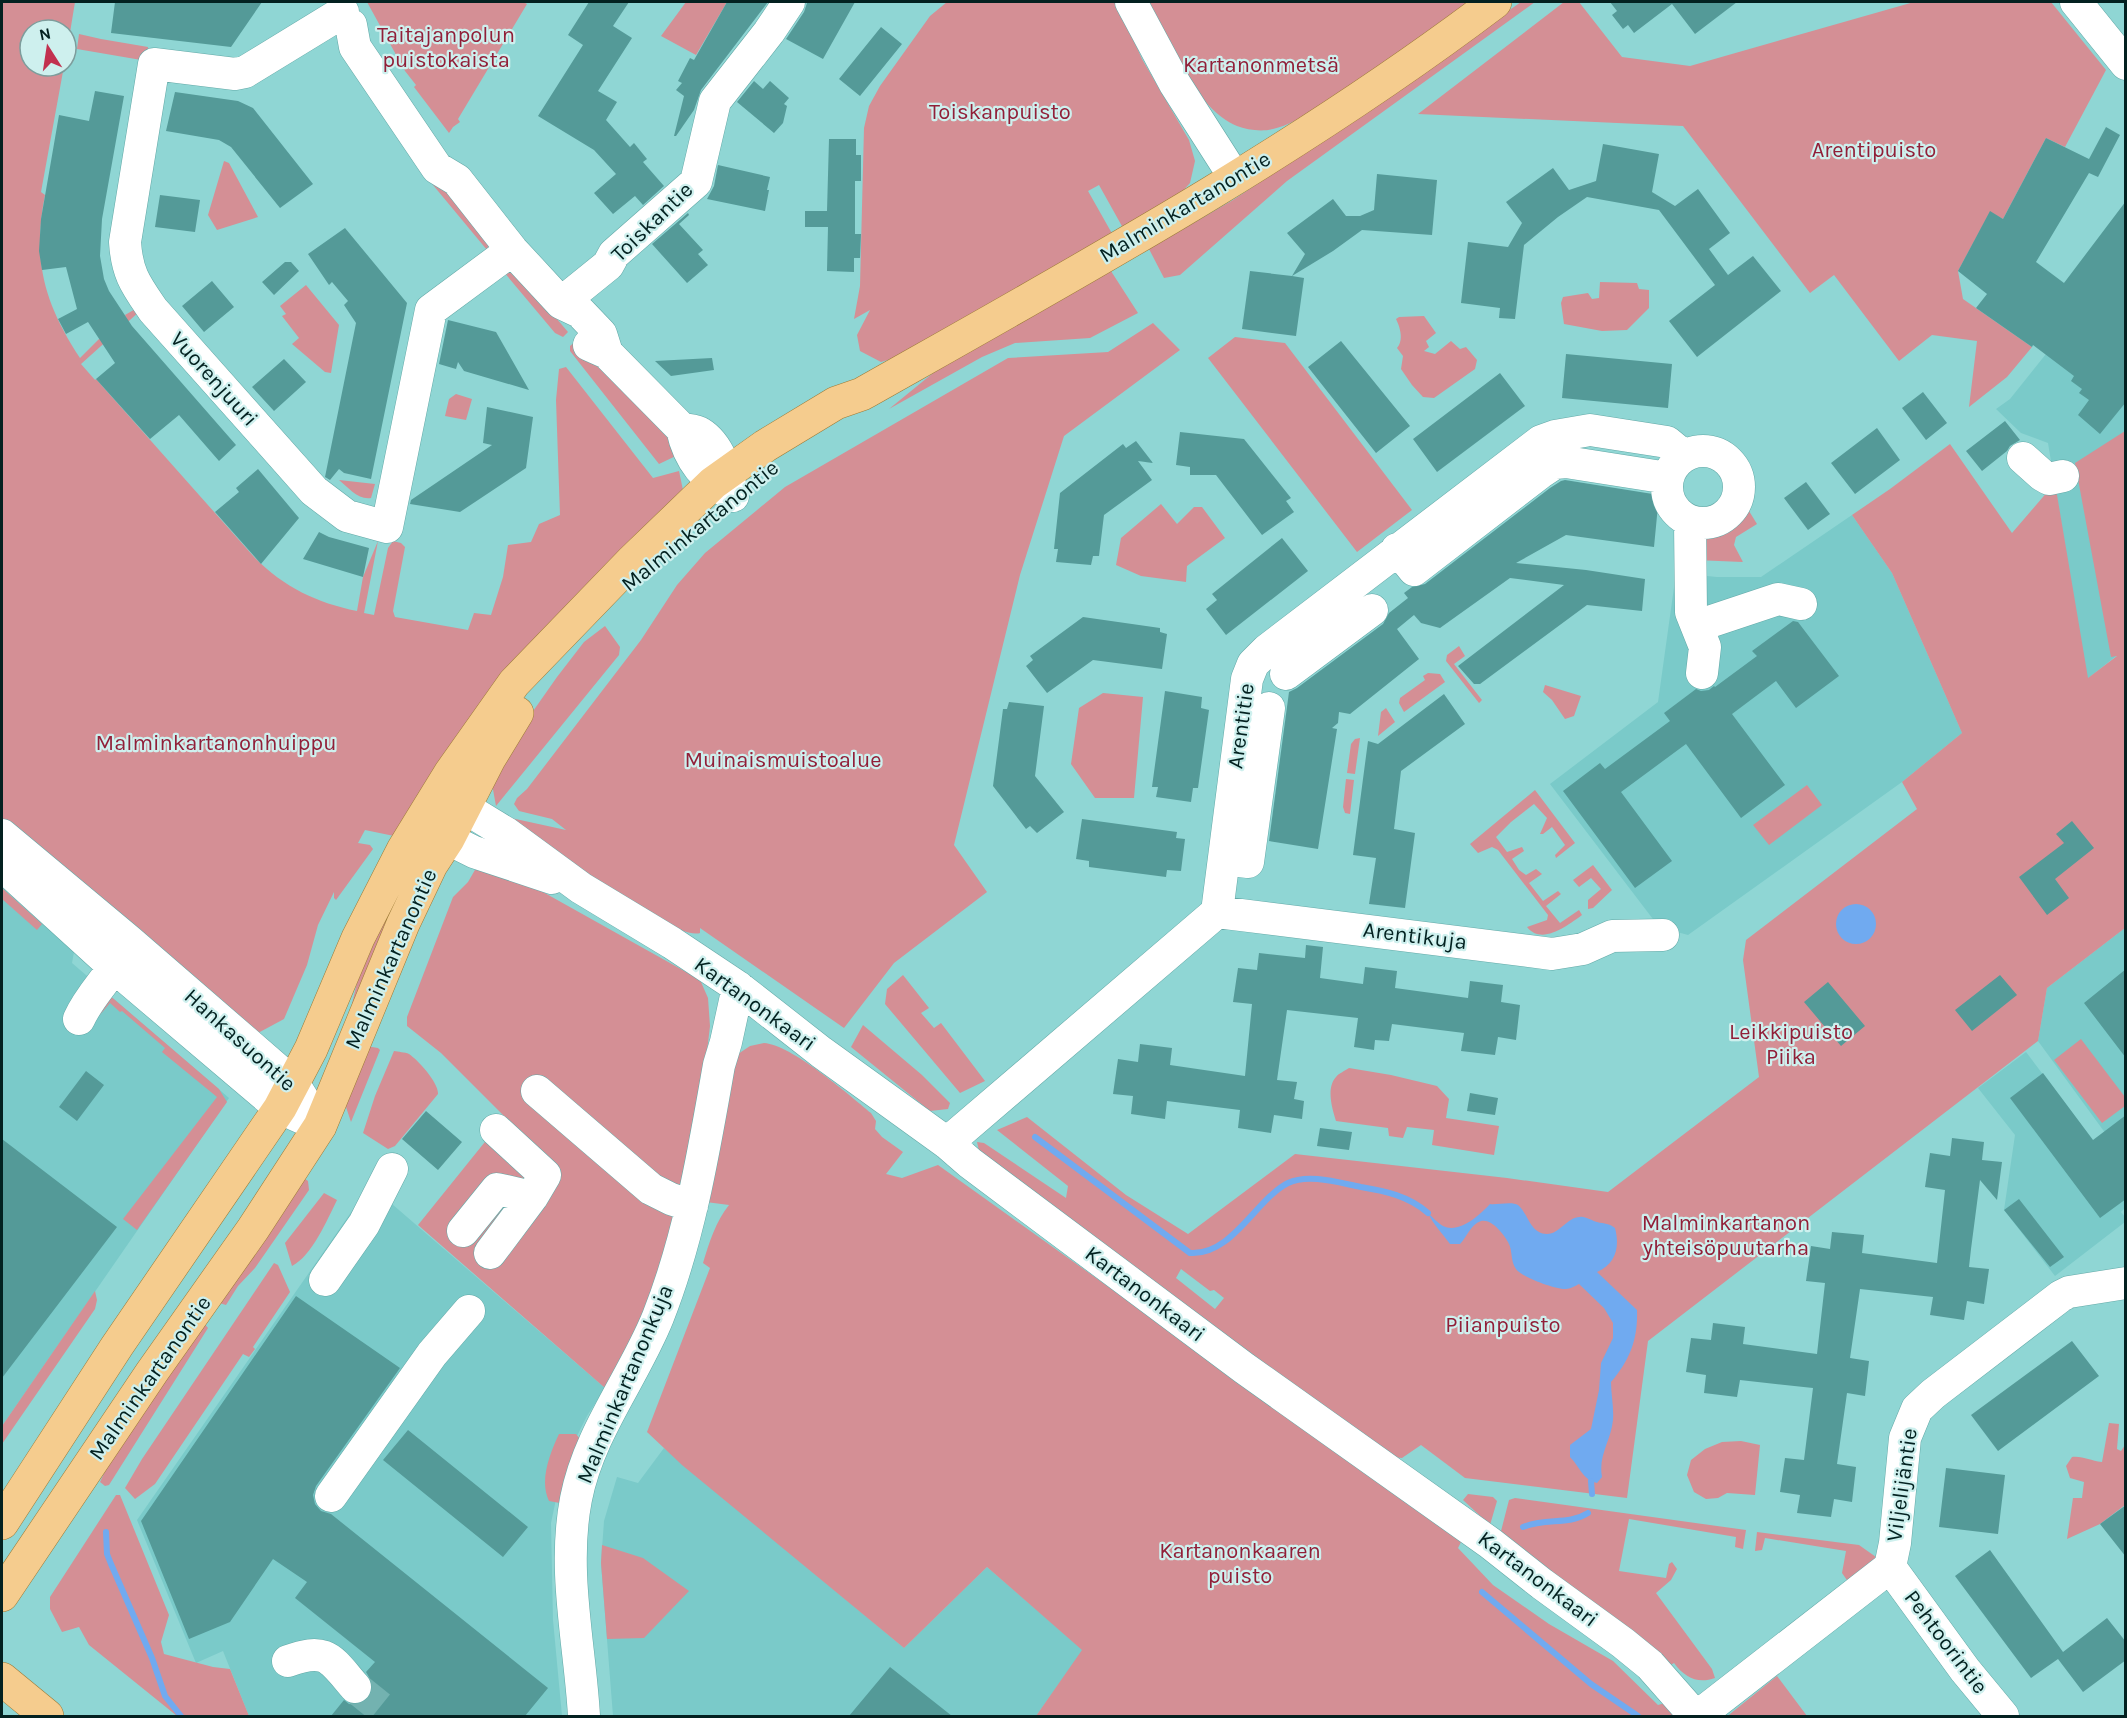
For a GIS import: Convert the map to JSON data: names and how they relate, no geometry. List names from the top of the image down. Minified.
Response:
{"streets":{"main road":["Malminkartanontie"],"street":["Toiskantie","Vuorenjuuri","Arentitie","Arentikuja","Kartanonkaari","Hankasuontie","Malminkartanonkuja","Viljelijäntie","Pehtoorintie"]},"crossings":[["Malminkartanontie","Kartanonkaari"],["Malminkartanontie","Hankasuontie"],["Arentitie","Arentikuja"],["Kartanonkaari","Malminkartanonkuja"],["Kartanonkaari","Viljelijäntie"],["Viljelijäntie","Pehtoorintie"]],"parks":["Taitajanpolun puistokaista","Kartanonmetsä","Toiskanpuisto","Arentipuisto","Malminkartanonhuippu","Muinaismuistoalue","Leikkipuisto Piika","Malminkartanon yhteisöpuutarha","Piianpuisto","Kartanonkaaren puisto"],"north":"top"}
